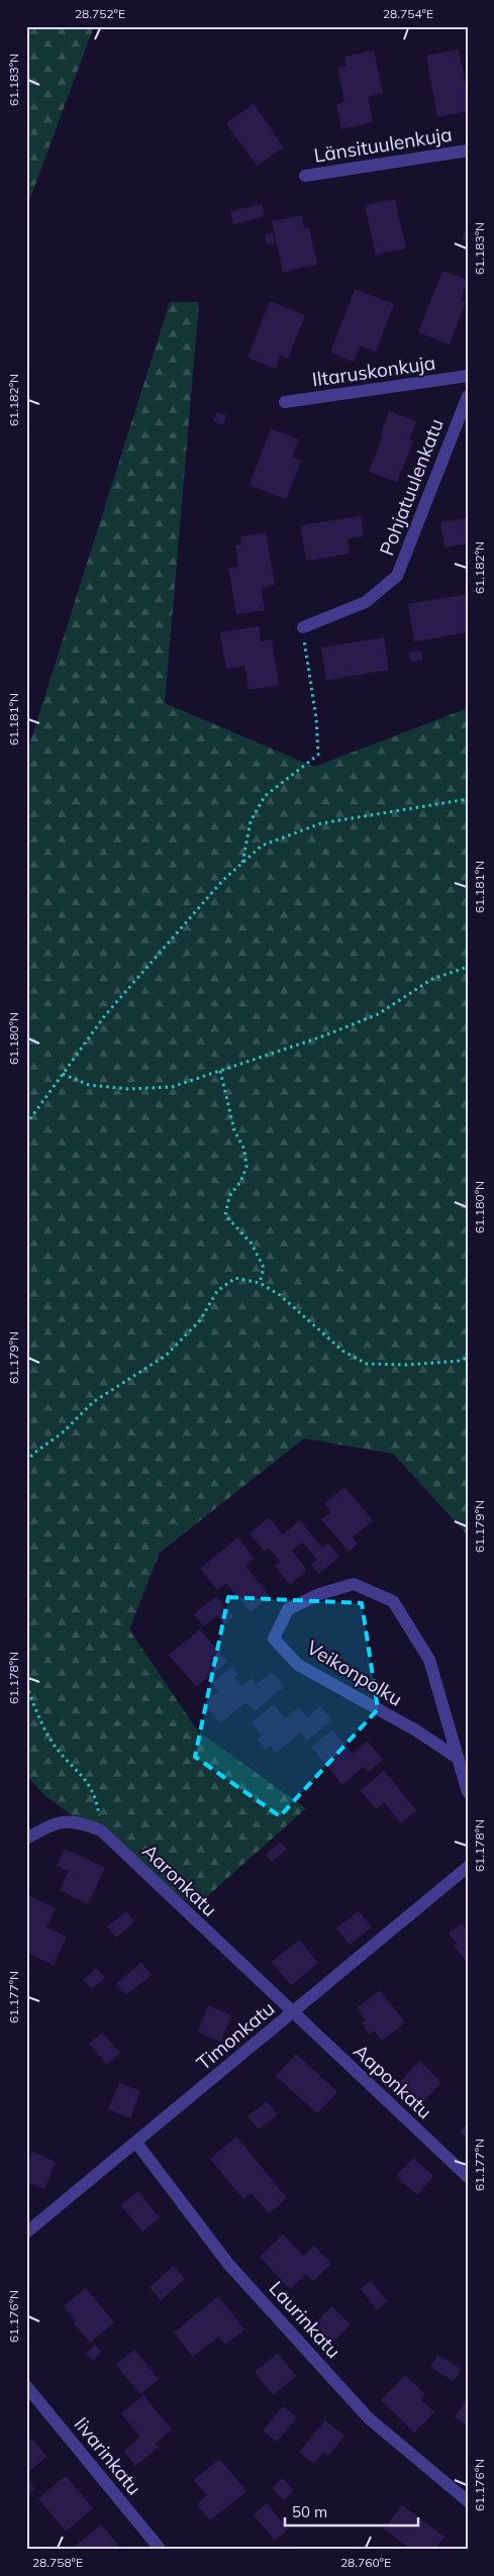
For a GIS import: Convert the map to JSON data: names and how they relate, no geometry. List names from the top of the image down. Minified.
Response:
{"streets":{"street":["Länsituulenkuja","Iltaruskonkuja","Pohjatuulenkatu","Veikonpolku","Aaronkatu","Timonkatu","Aaponkatu","Laurinkatu","Iivarinkatu"]},"crossings":[["Aaronkatu","Timonkatu"],["Aaronkatu","Aaponkatu"],["Timonkatu","Aaponkatu"],["Timonkatu","Laurinkatu"]],"scale_bar":"50 m","coordinates":["28.752°E","28.754°E","61.183°N","61.182°N","61.181°N","61.180°N","61.179°N","61.178°N","61.177°N","61.176°N","28.758°E","28.760°E"]}
